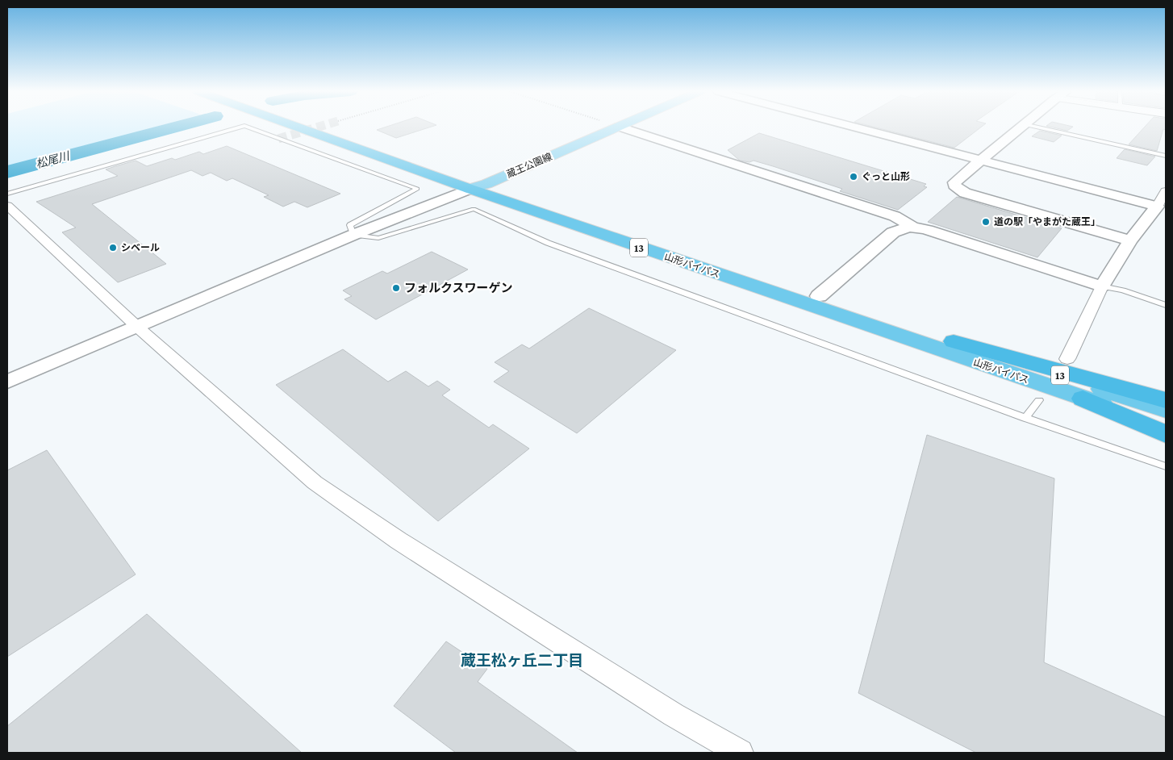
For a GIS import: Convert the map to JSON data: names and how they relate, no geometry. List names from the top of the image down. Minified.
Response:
{"streets":{"highway":["13","山形バイパス"],"main road":["蔵王公園線"]},"crossings":[["蔵王公園線","山形バイパス"]],"districts":["蔵王松ヶ丘二丁目"],"water":["松尾川"],"places":["ぐっと山形","道の駅「やまがた蔵王」","シベール","フォルクスワーゲン"]}
